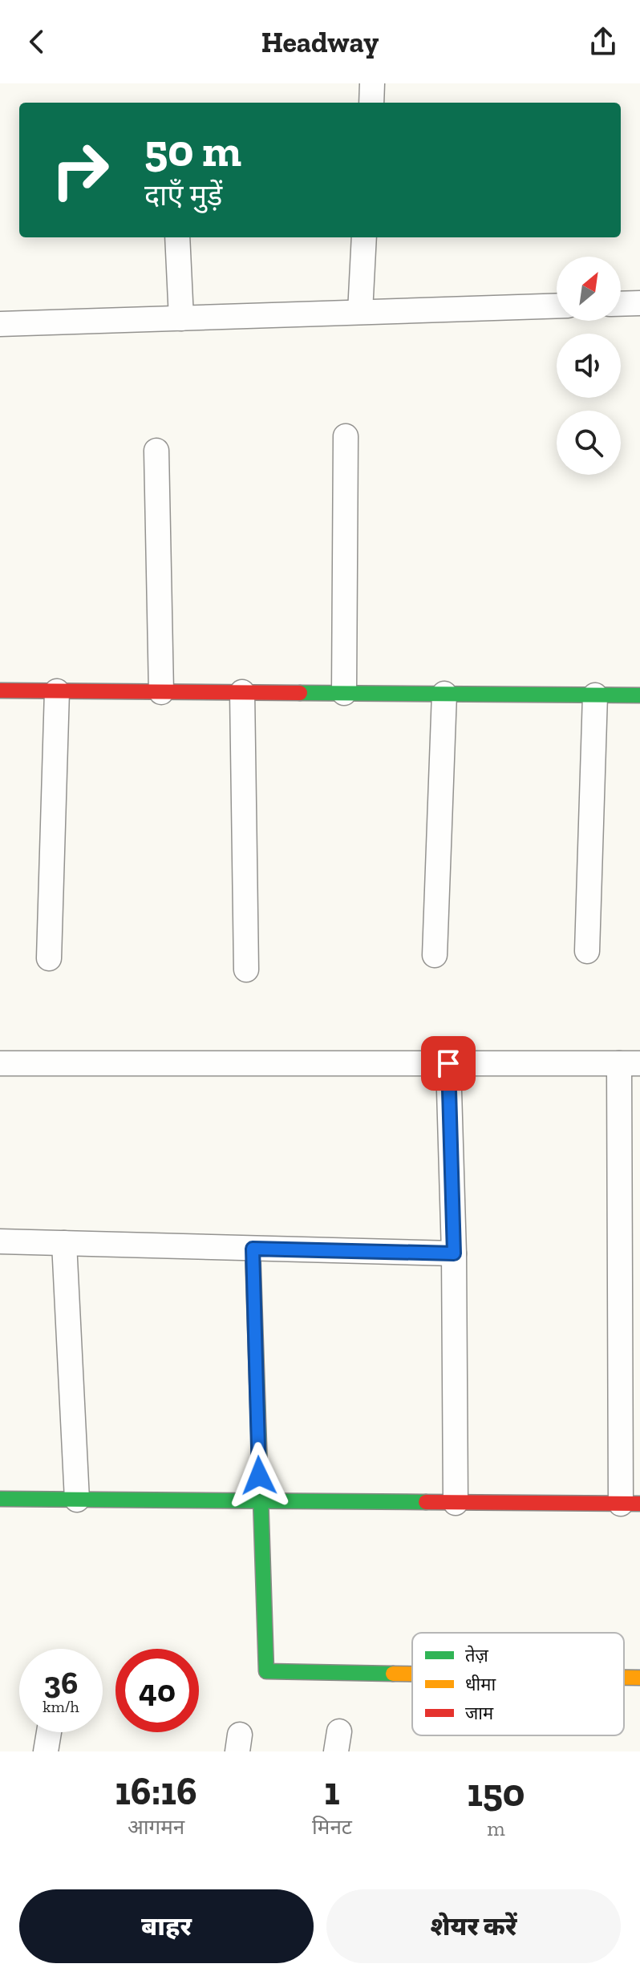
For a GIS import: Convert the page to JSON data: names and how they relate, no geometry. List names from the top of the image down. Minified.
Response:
{"legend":["तेज़","धीमा","जाम"],"north":"top right","page":{"header":"Headway","turn":["50 m","दाएँ मुड़ें"],"speed":"36 km/h","limit":"40","eta":["16:16","आगमन","1","मिनट","150","m"],"buttons":["बाहर","शेयर करें"]}}
